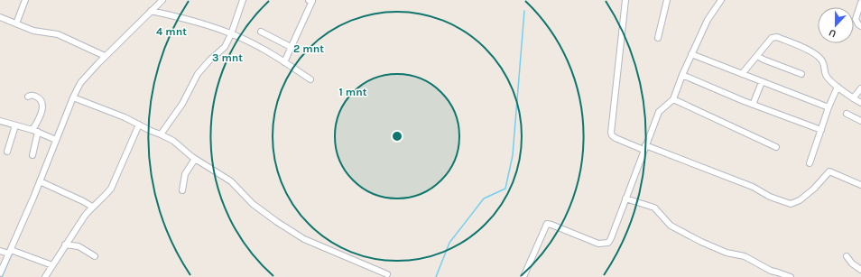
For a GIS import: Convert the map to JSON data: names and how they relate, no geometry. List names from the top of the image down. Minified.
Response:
{"north":"bottom","rings":["4 mnt","2 mnt","3 mnt","1 mnt"]}
